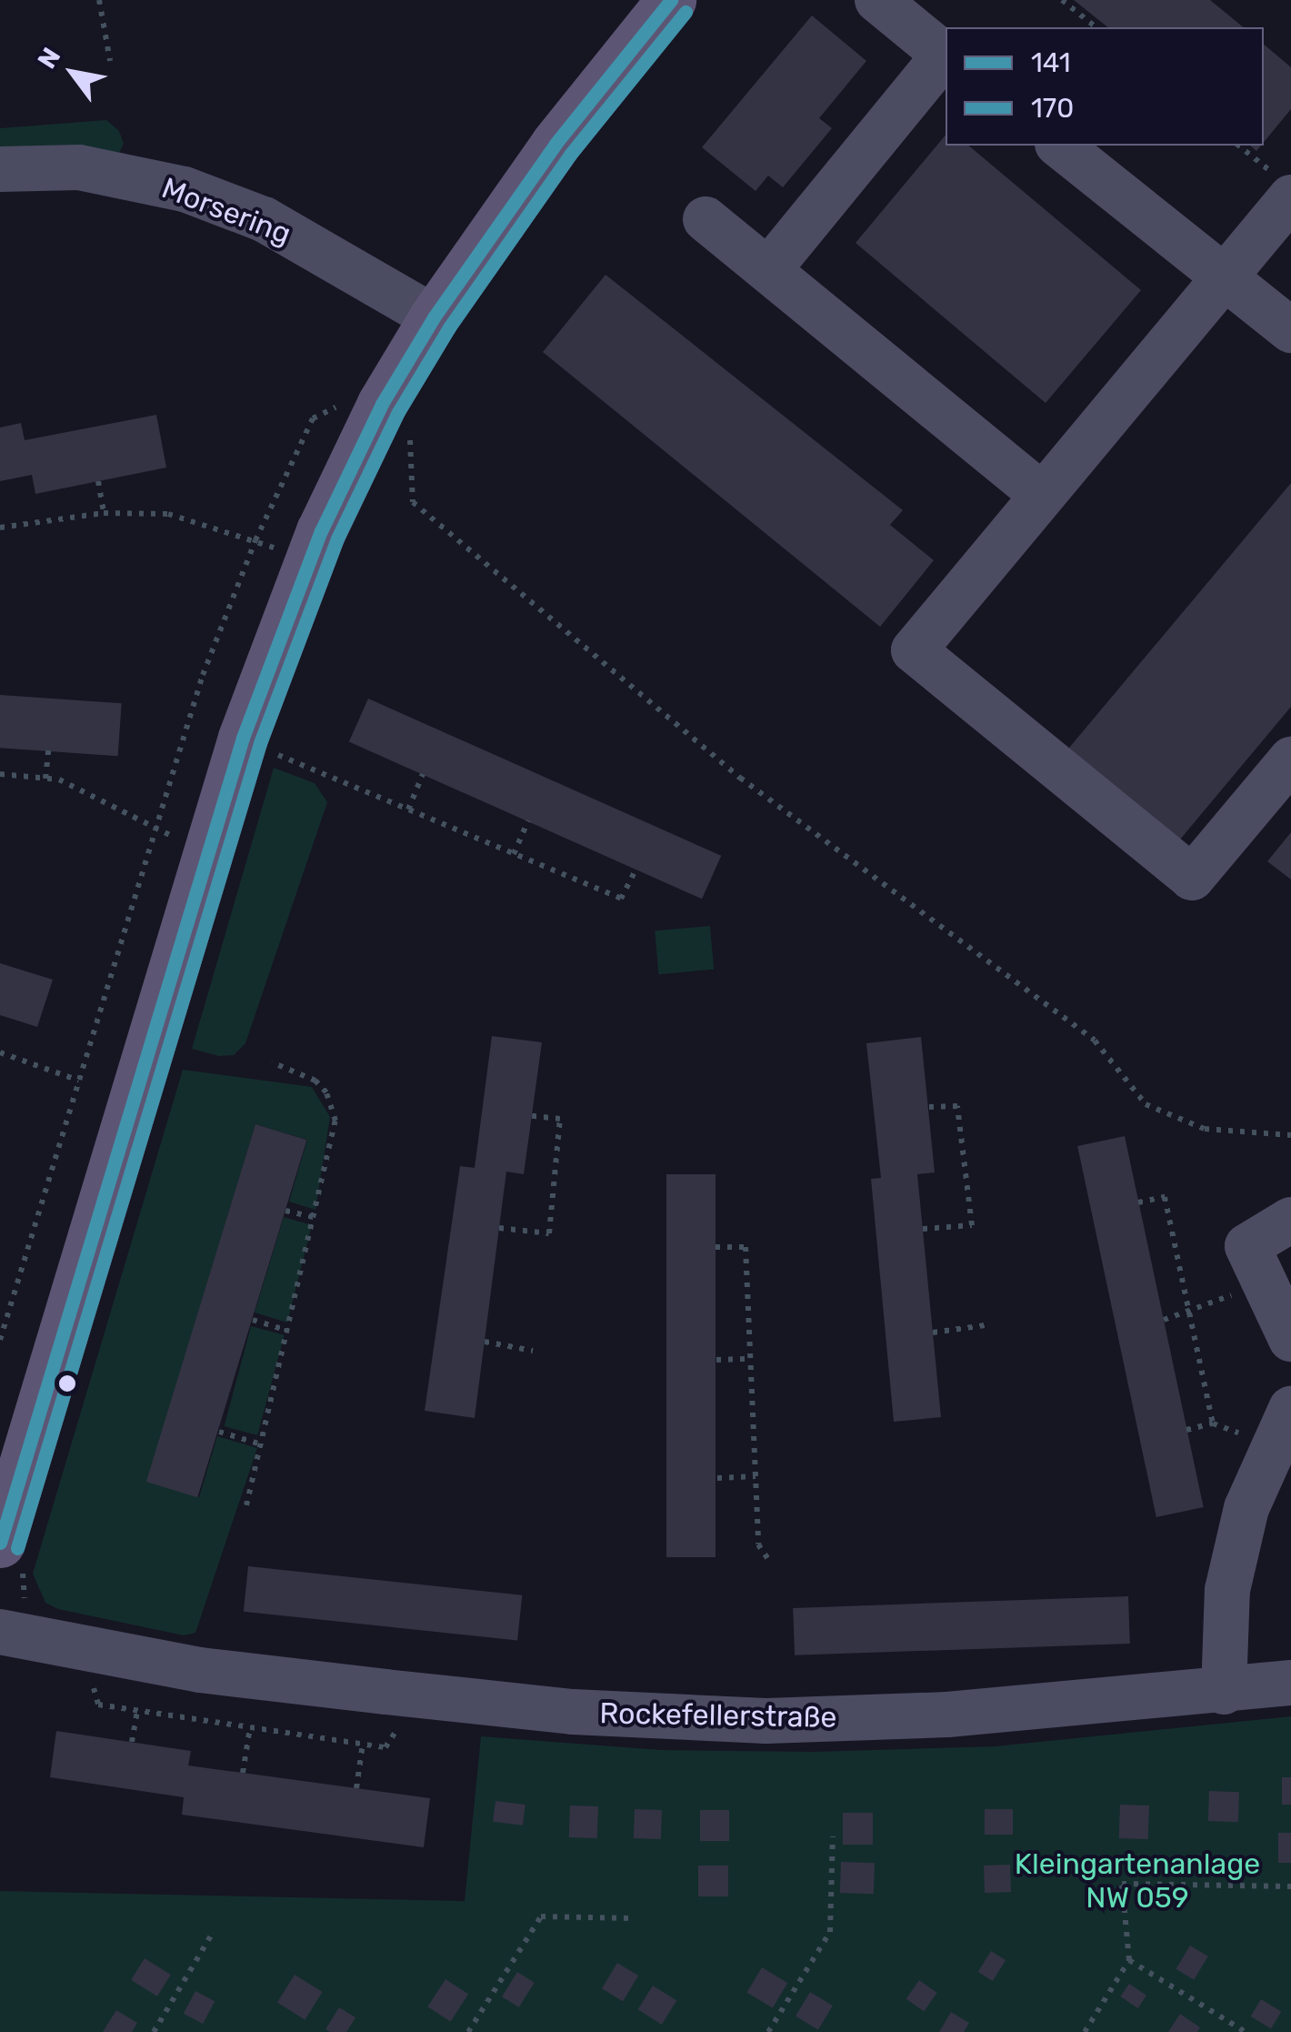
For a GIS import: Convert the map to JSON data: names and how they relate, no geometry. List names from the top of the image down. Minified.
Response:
{"streets":{"street":["Morsering","Rockefellerstraße"]},"parks":["Kleingartenanlage NW 059"],"lines":["transit line 141","transit line 170"],"legend":["141","170"],"north":"top left"}
